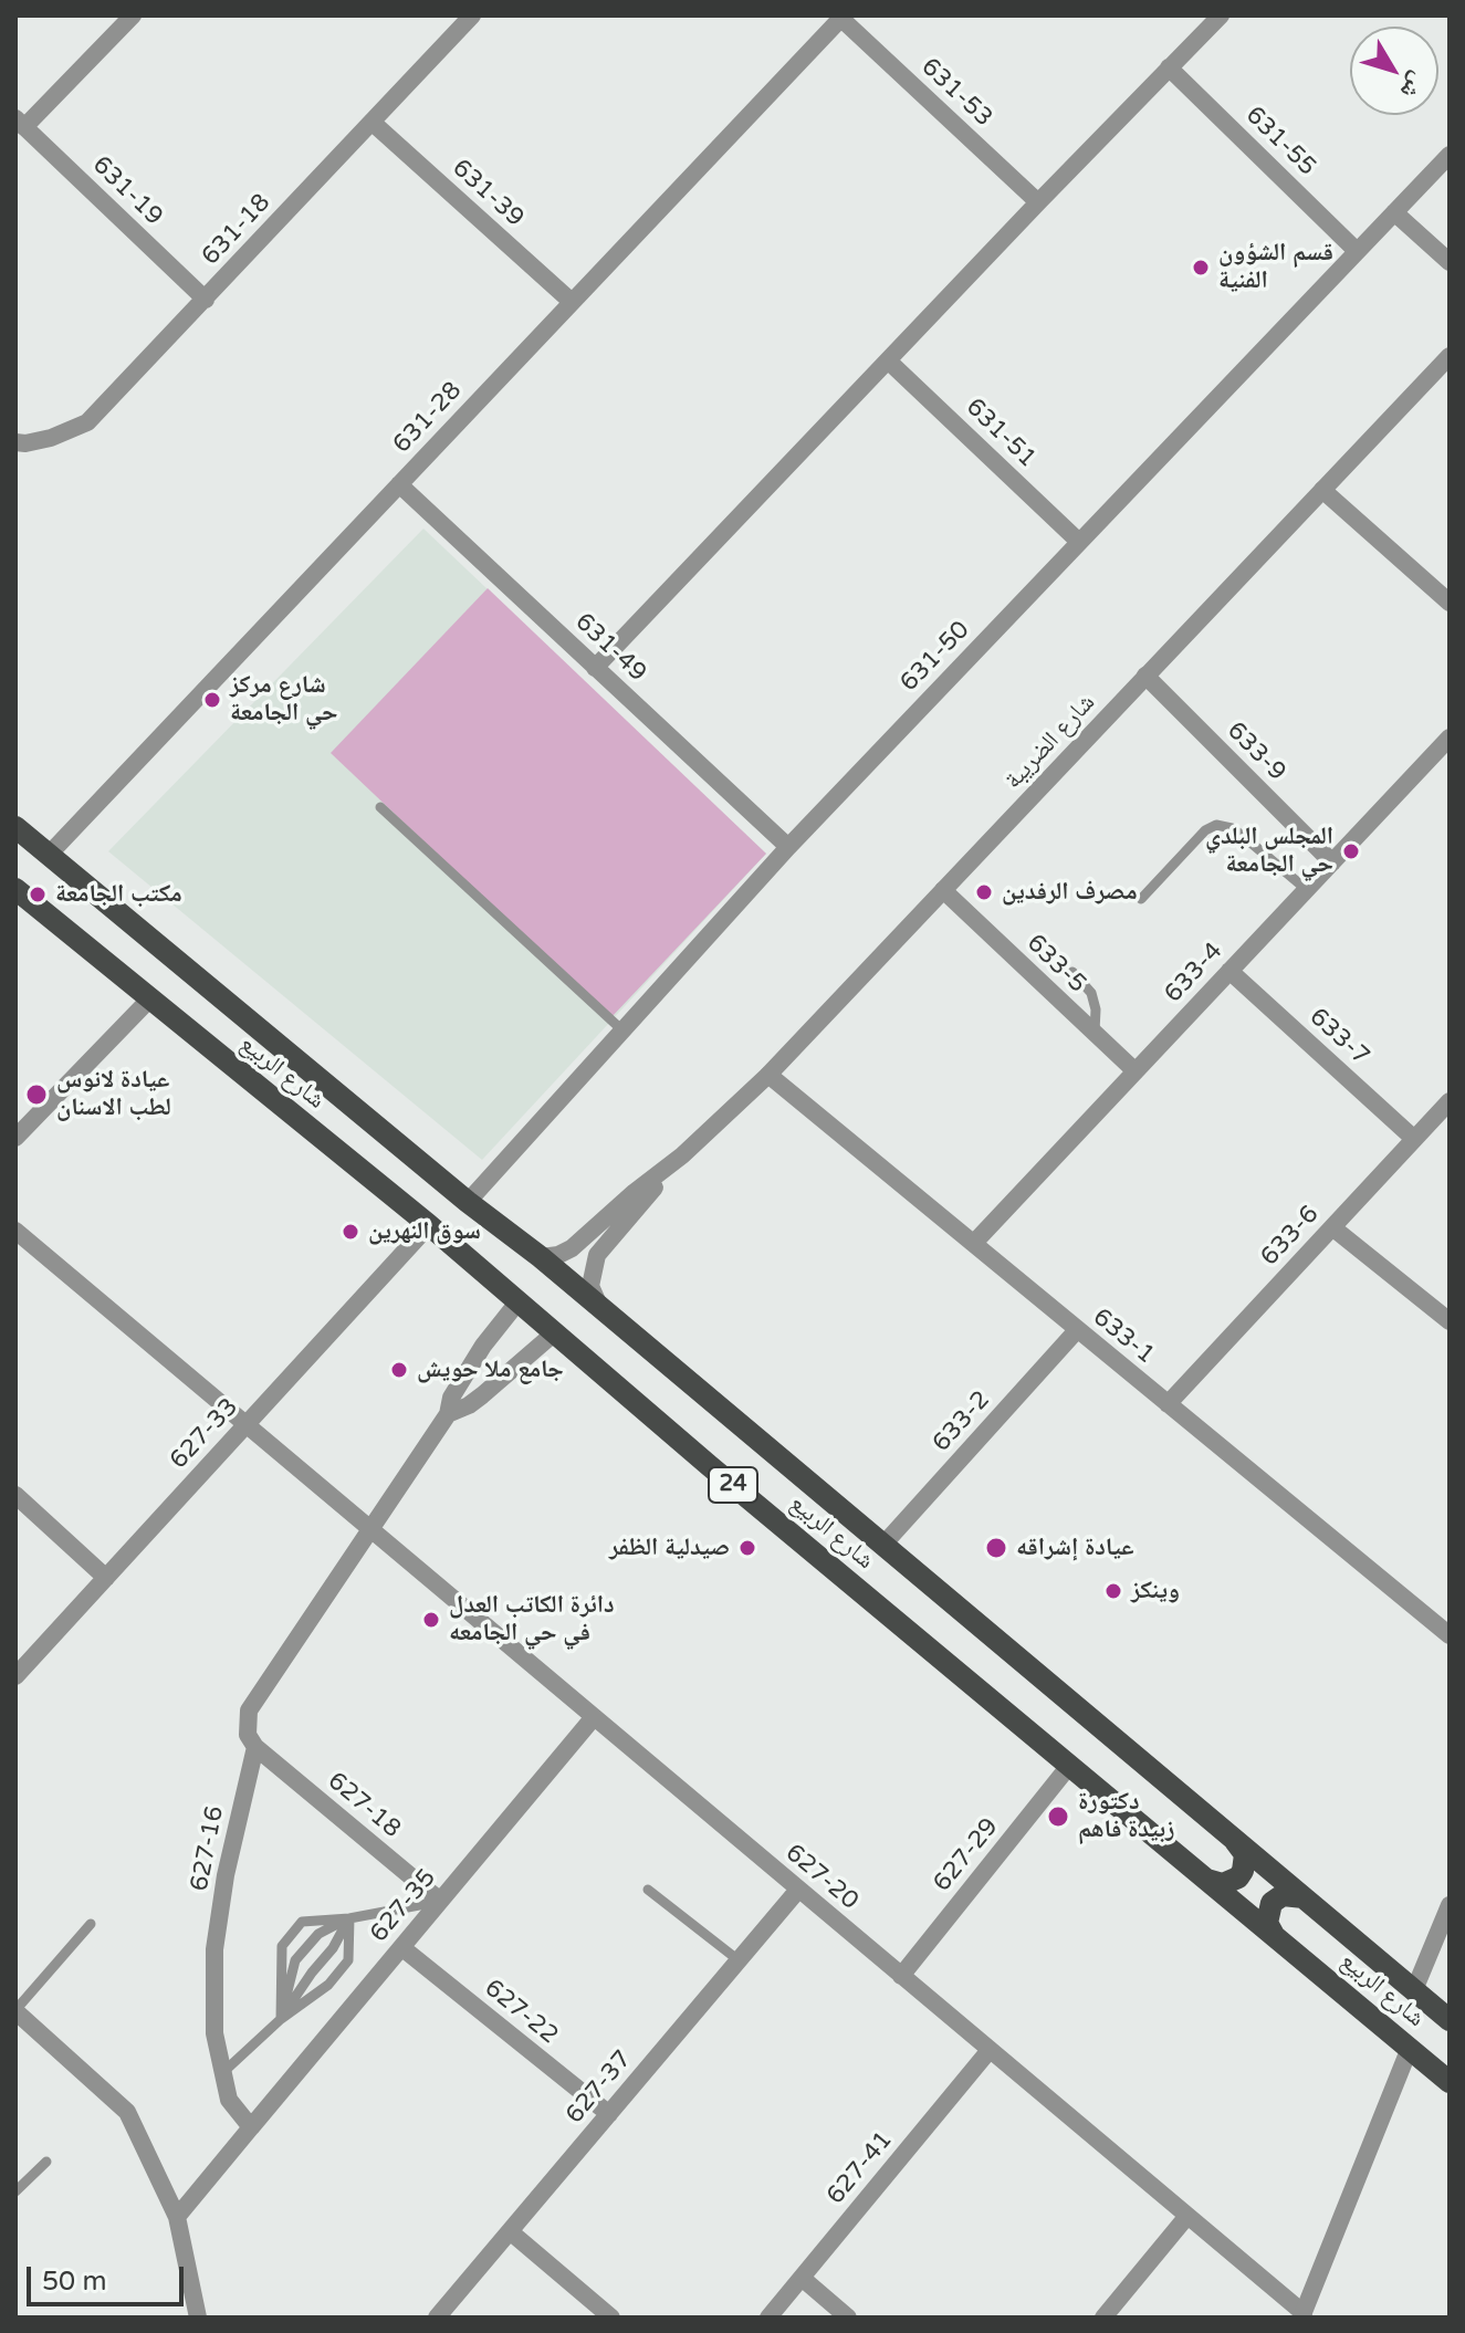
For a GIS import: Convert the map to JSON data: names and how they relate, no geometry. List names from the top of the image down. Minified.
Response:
{"streets":{"main road":["شارع الربيع","24"],"street":["631-53","631-55","631-19","631-39","631-18","631-28","631-51","631-49","631-50","شارع الضريبة","633-9","633-5","633-4","633-7","633-6","633-1","633-2","627-33","627-18","627-16","627-29","627-20","627-35","627-22","627-37","627-41"]},"crossings":[["631-53","631-28"],["631-55","631-50"],["631-19","631-18"],["631-39","631-18"],["631-39","631-28"],["631-28","631-49"],["631-28","شارع الربيع"],["631-51","631-50"],["631-49","631-50"],["631-50","شارع الربيع"],["شارع الضريبة","633-9"],["شارع الضريبة","633-5"],["شارع الضريبة","شارع الربيع"],["شارع الضريبة","633-1"],["633-9","633-4"],["633-5","633-4"],["633-4","633-7"],["633-4","633-1"],["633-7","633-6"],["شارع الربيع","633-2"],["شارع الربيع","627-33"],["شارع الربيع","627-16"],["شارع الربيع","627-29"],["633-6","633-1"],["633-1","633-2"],["627-33","627-20"],["627-18","627-16"],["627-18","627-35"],["627-16","627-20"],["627-16","627-35"],["627-29","627-20"],["627-20","627-35"],["627-20","627-37"],["627-20","627-41"],["627-35","627-22"],["627-22","627-37"]],"places":["قسم الشؤون الفنية","شارع مركز حي الجامعة","المجلس البلدي حي الجامعة","مصرف الرفدين","مكتب الجامعة","عيادة لانوس لطب الاسنان","سوق النهرين","جامع ملا حويش","صيدلية الظفر","عيادة إشراقه","وينكز","دائرة الكاتب العدل في حي الجامعه","دكتورة زبيدة فاهم"],"scale_bar":"50 m","north":"bottom right"}
